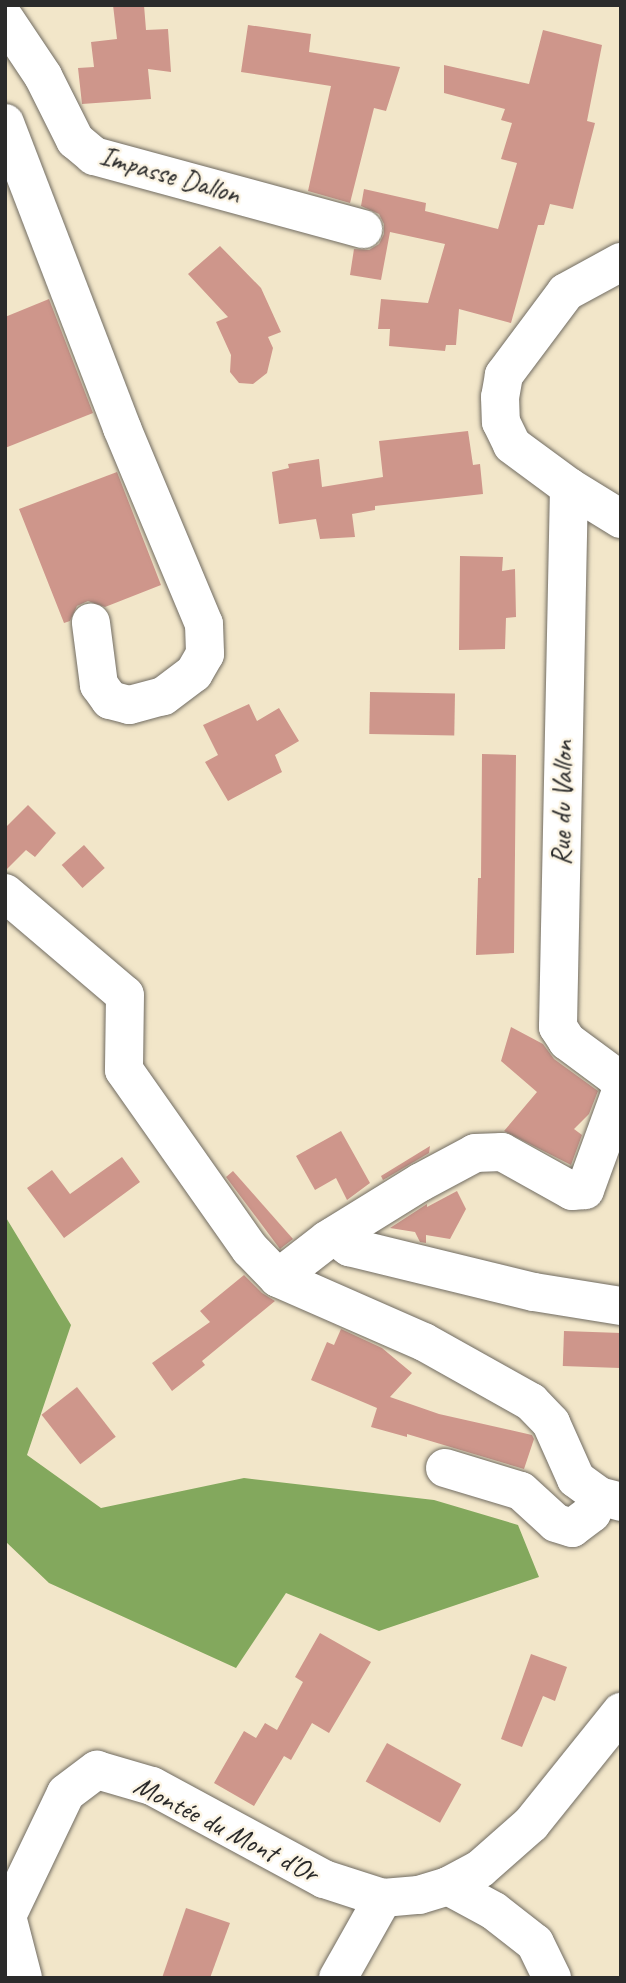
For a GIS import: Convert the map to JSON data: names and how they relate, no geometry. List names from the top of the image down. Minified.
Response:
{"streets":{"street":["Impasse Dallon","Rue du Vallon","Montée du Mont d'Or"]}}
